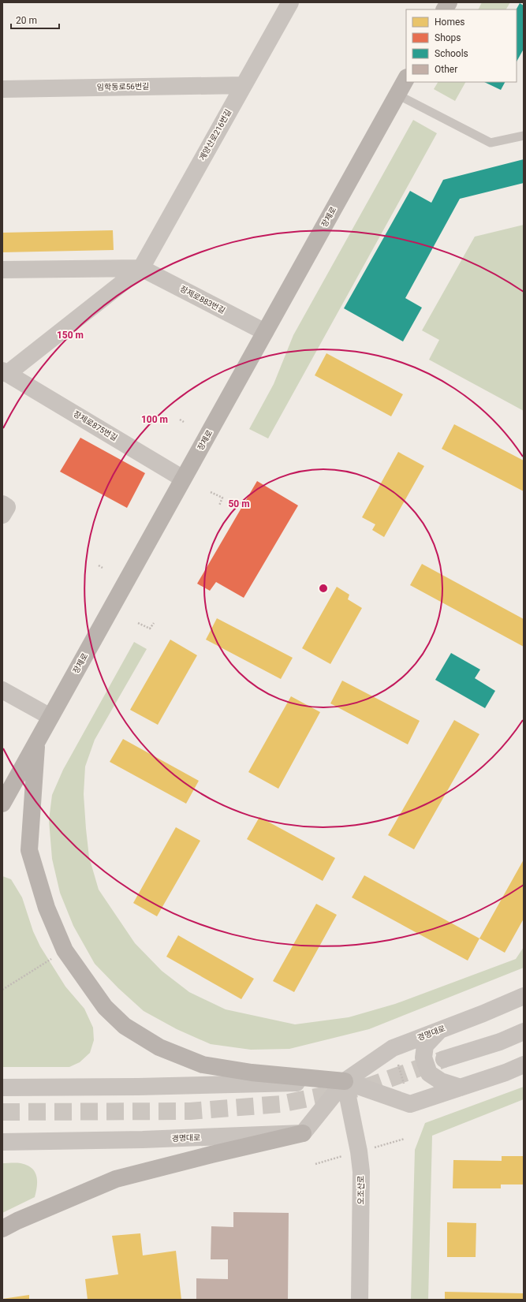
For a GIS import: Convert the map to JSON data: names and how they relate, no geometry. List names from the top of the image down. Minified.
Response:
{"streets":{"main road":["장제로"],"street":["임학동로56번길","계양산로216번길","장제로883번길","장제로875번길","경명대로","오조산로"]},"crossings":[["임학동로56번길","계양산로216번길"],["계양산로216번길","장제로883번길"],["계양산로216번길","장제로875번길"],["장제로","장제로883번길"],["장제로","장제로875번길"],["장제로883번길","장제로875번길"],["경명대로","오조산로"]],"legend":["Homes","Shops","Schools","Other"],"scale_bar":"20 m","rings":["150 m","100 m","50 m"]}
